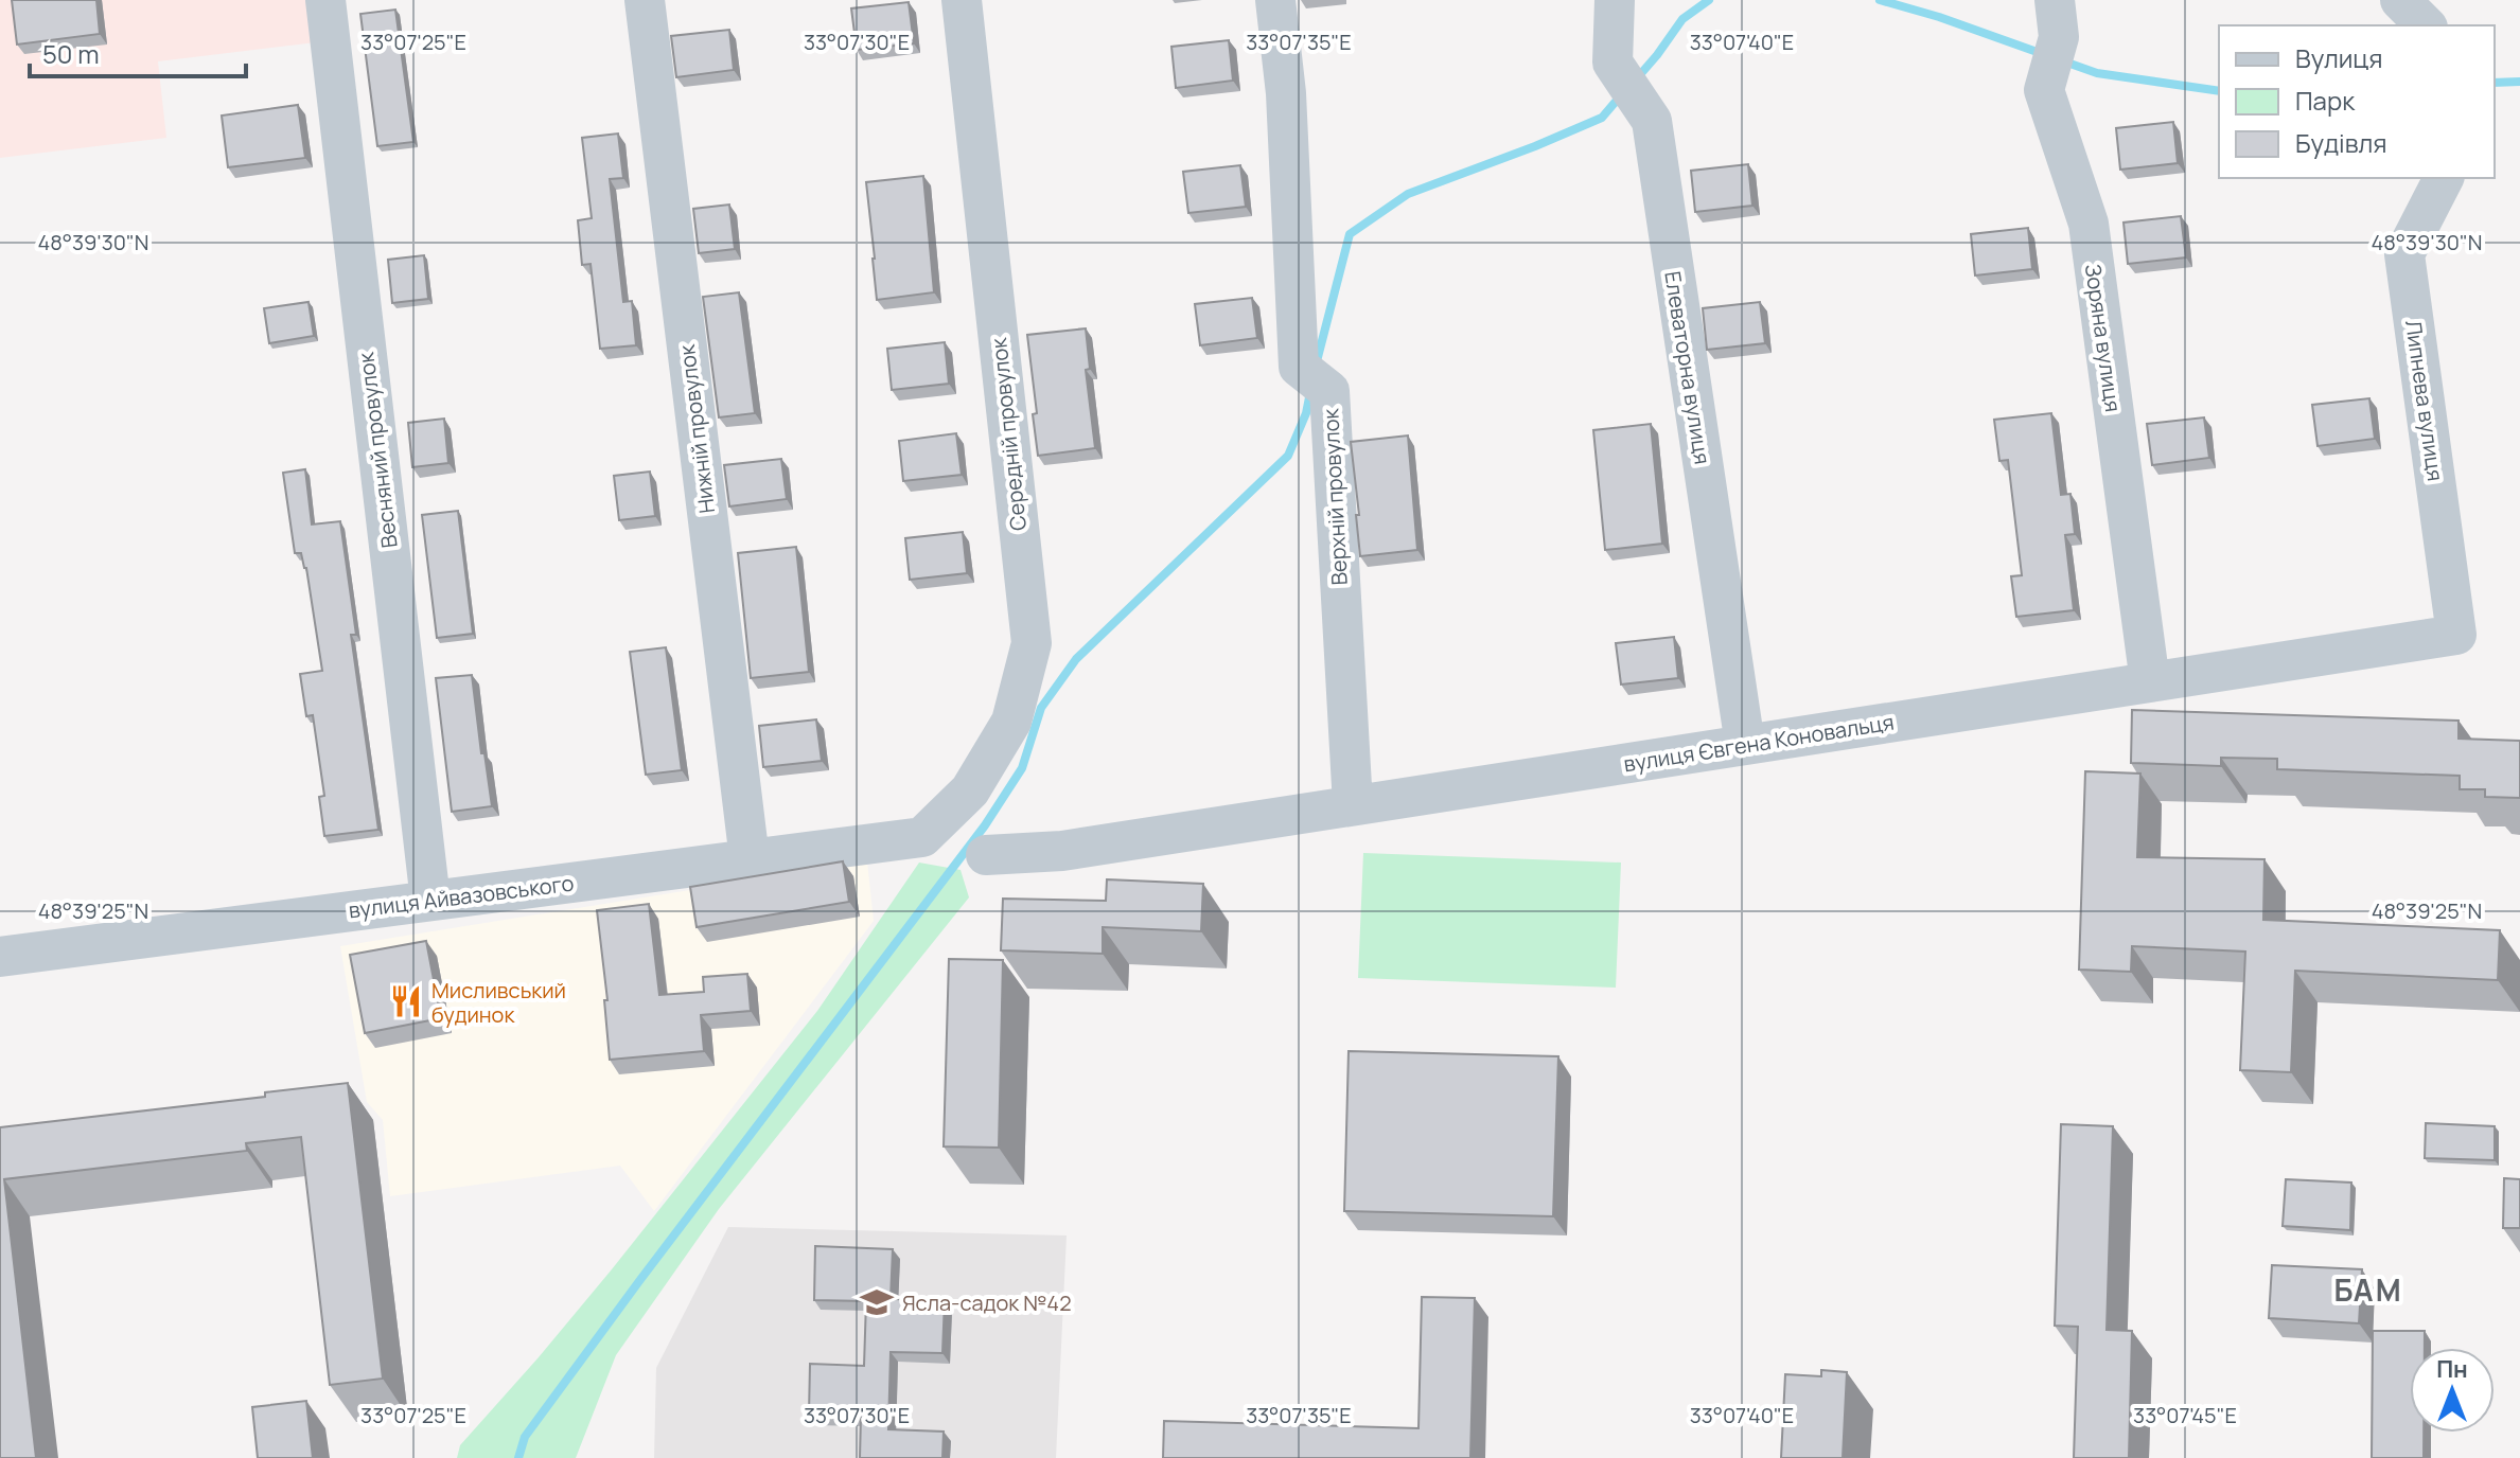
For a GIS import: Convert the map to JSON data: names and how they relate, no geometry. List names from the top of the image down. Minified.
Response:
{"streets":{"street":["Зоряна вулиця","Елеваторна вулиця","Липнева вулиця","Нижній провулок","Середній провулок","Весняний провулок","Верхній провулок","вулиця Євгена Коновальця","вулиця Айвазовського"]},"crossings":[["Зоряна вулиця","вулиця Євгена Коновальця"],["Елеваторна вулиця","вулиця Євгена Коновальця"],["Липнева вулиця","вулиця Євгена Коновальця"],["Нижній провулок","вулиця Айвазовського"],["Середній провулок","вулиця Айвазовського"],["Весняний провулок","вулиця Айвазовського"],["Верхній провулок","вулиця Євгена Коновальця"]],"districts":["БАМ"],"places":{"restaurant":["Мисливський будинок"],"school or university":["Ясла-садок №42"]},"legend":["Вулиця","Парк","Будівля"],"scale_bar":"50 m","north":"top","coordinates":["33°07'25\"E","33°07'30\"E","33°07'35\"E","33°07'40\"E","48°39'30\"N","48°39'25\"N","33°07'45\"E"]}
